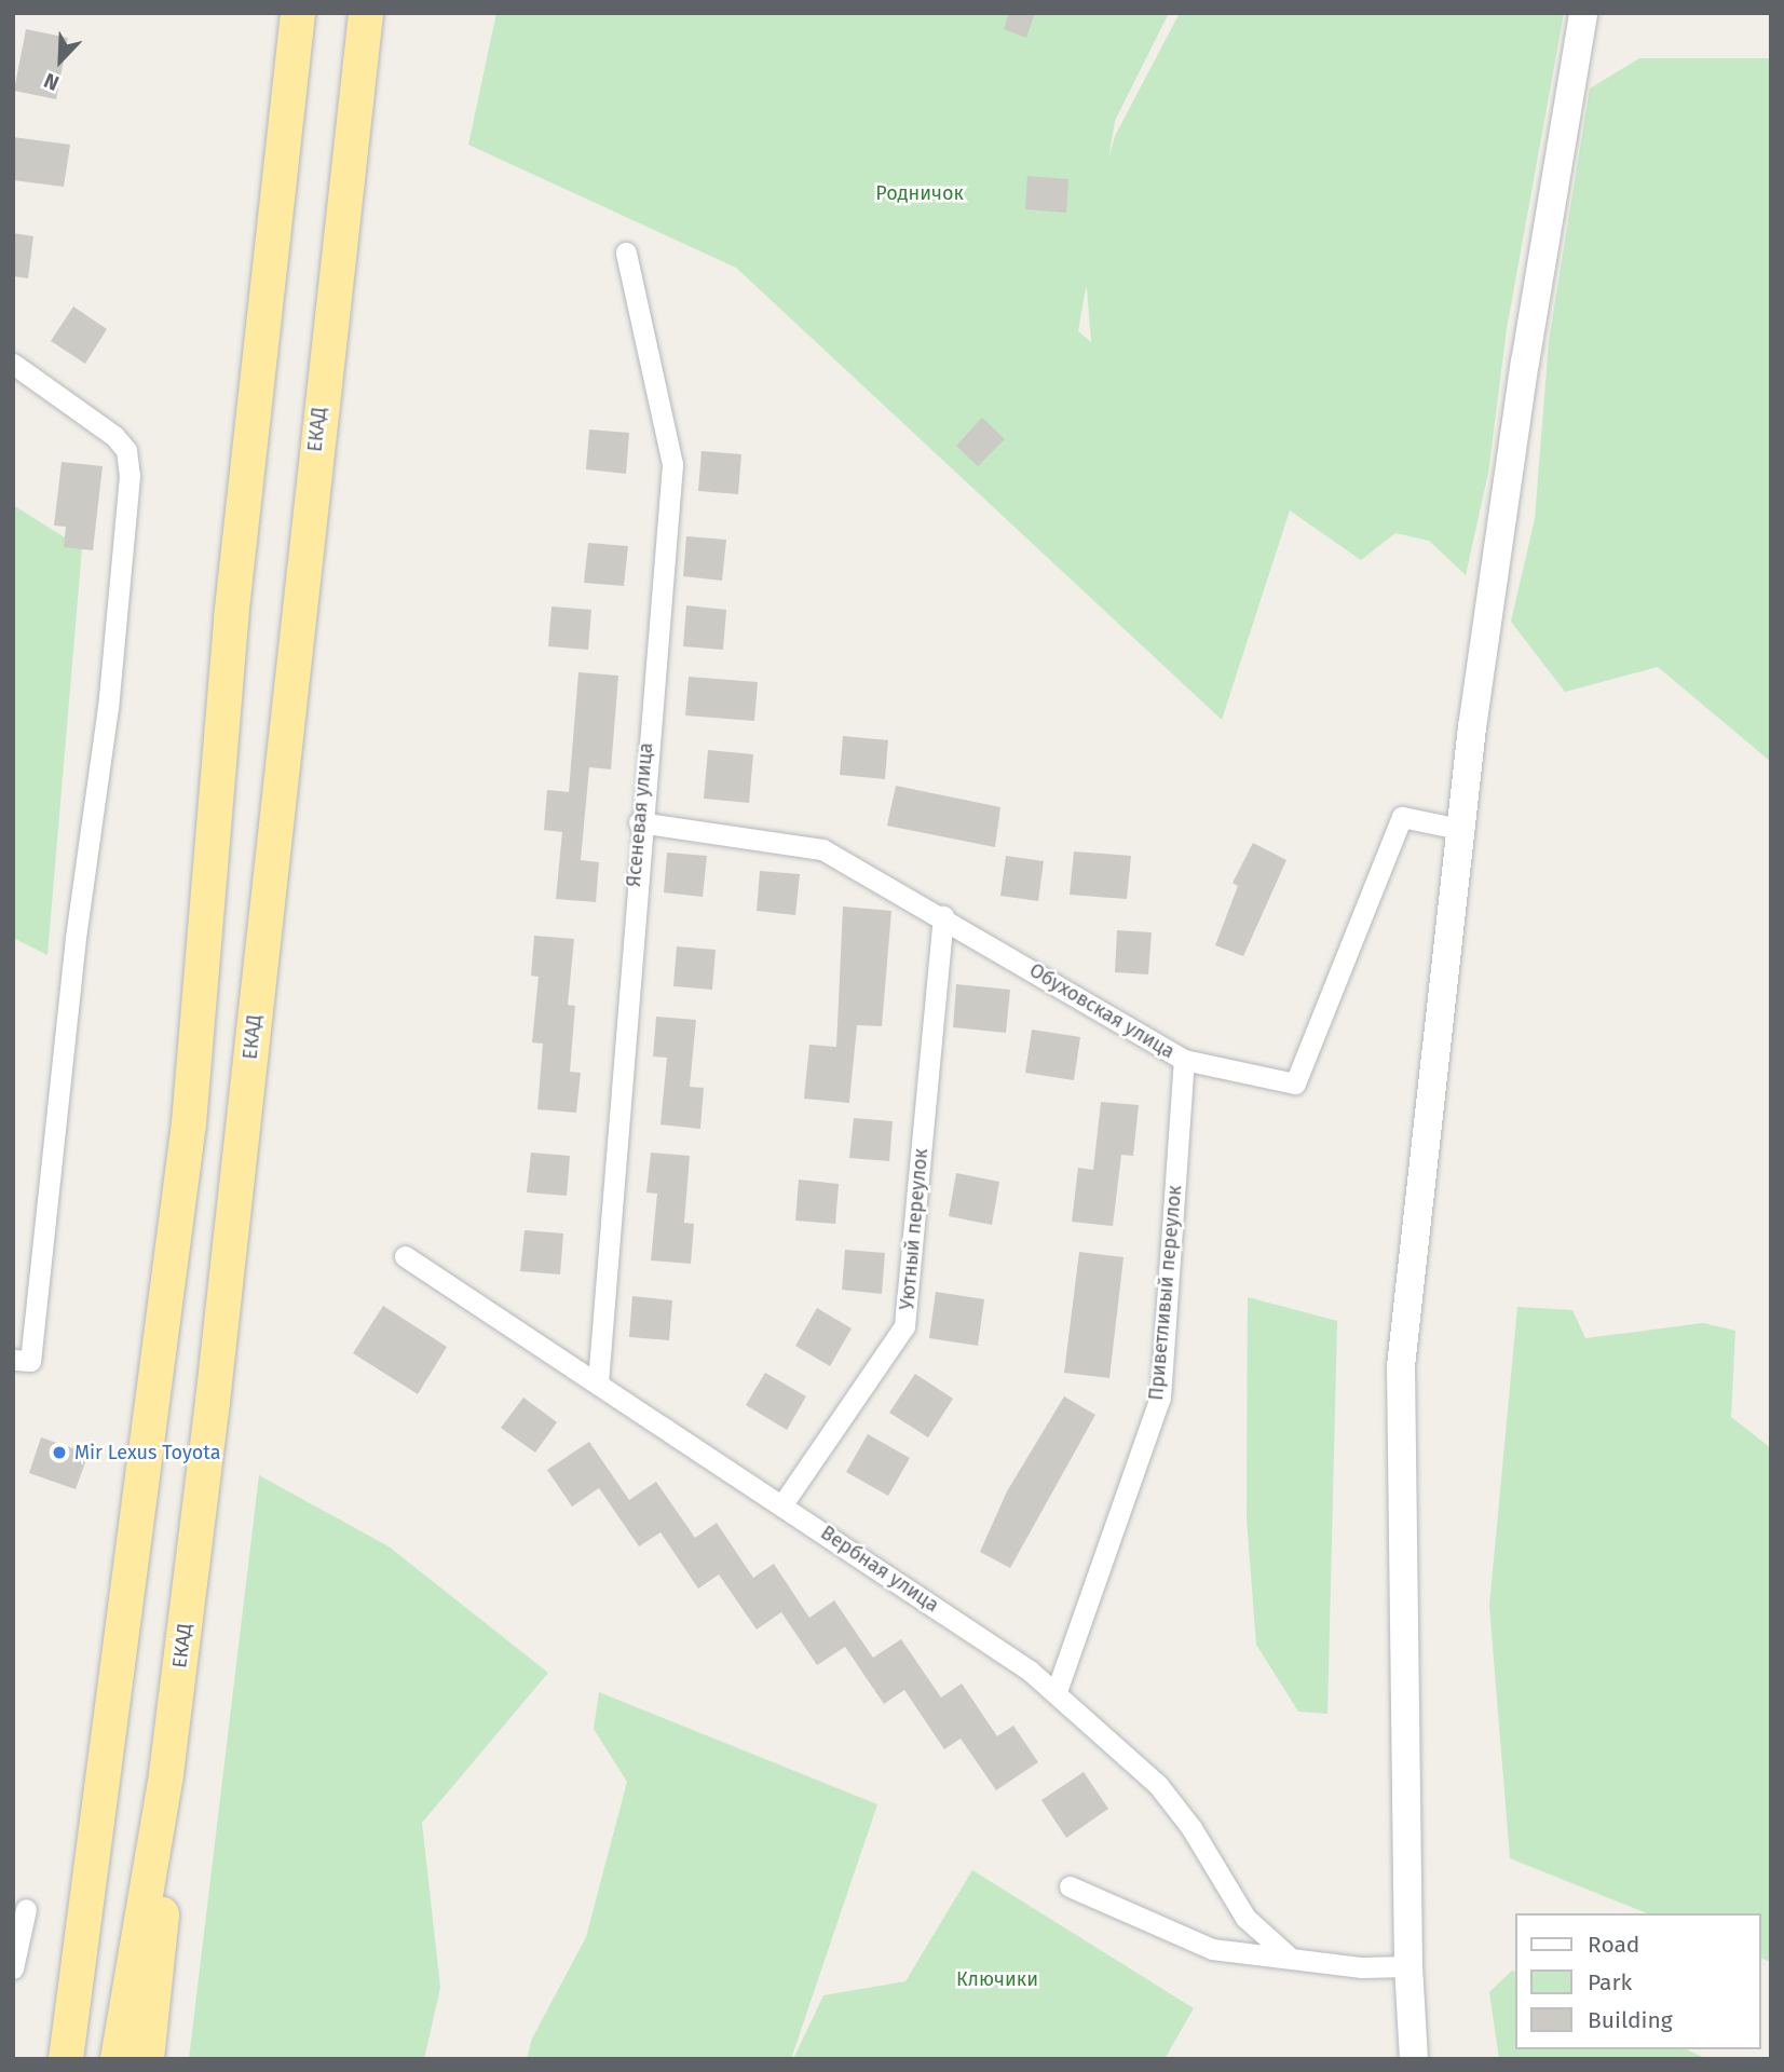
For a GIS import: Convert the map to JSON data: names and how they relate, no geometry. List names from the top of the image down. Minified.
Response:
{"streets":{"highway":["ЕКАД"],"street":["Ясеневая улица","Обуховская улица","Уютный переулок","Приветливый переулок","Вербная улица"]},"crossings":[["Ясеневая улица","Обуховская улица"],["Ясеневая улица","Вербная улица"],["Обуховская улица","Уютный переулок"],["Обуховская улица","Приветливый переулок"],["Уютный переулок","Вербная улица"],["Приветливый переулок","Вербная улица"]],"parks":["Родничок","Ключики"],"places":["Mir Lexus Toyota"],"legend":["Road","Park","Building"],"north":"bottom left"}
